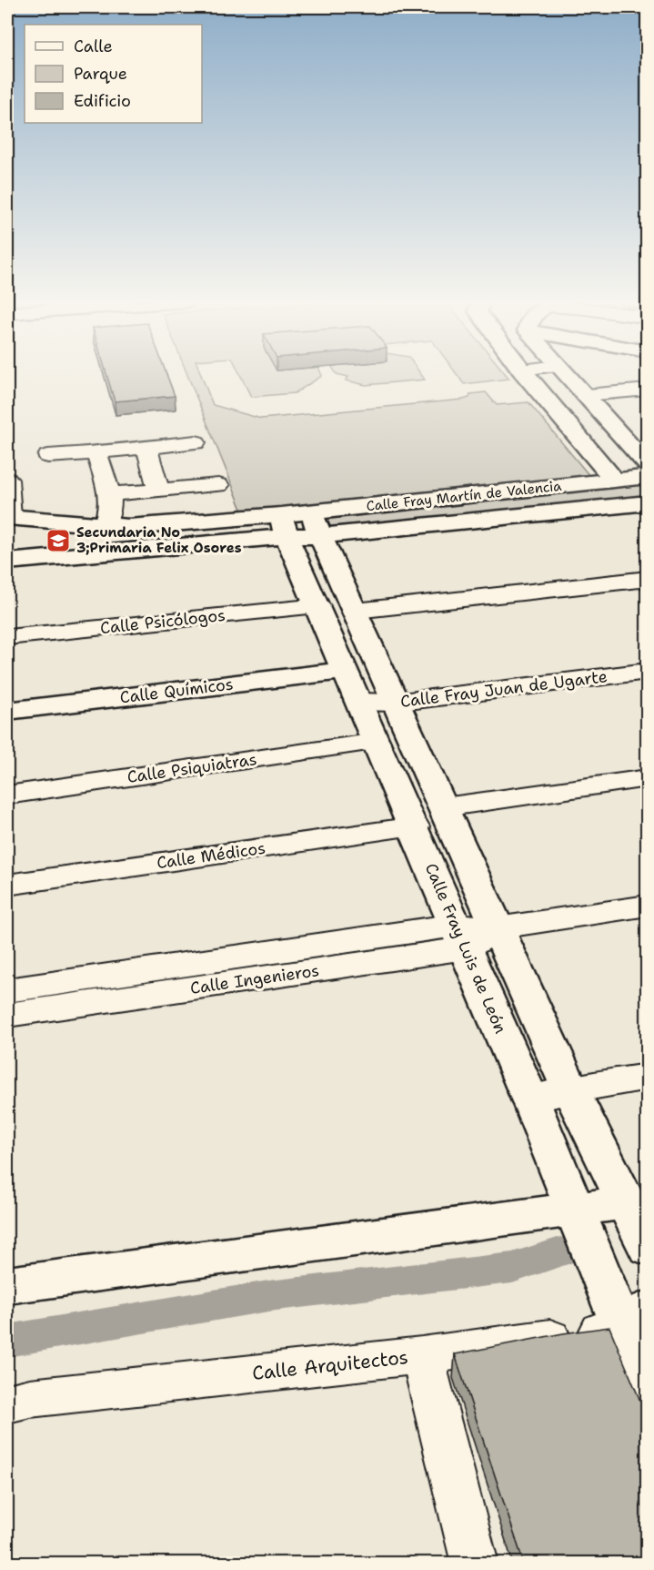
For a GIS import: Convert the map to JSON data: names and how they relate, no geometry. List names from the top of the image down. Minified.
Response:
{"streets":{"street":["Calle Fray Martín de Valencia","Calle Psicólogos","Calle Fray Juan de Ugarte","Calle Químicos","Calle Psiquiatras","Calle Médicos","Calle Fray Luis de León","Calle Ingenieros","Calle Arquitectos"]},"crossings":[["Calle Fray Martín de Valencia","Calle Fray Luis de León"],["Calle Psicólogos","Calle Fray Luis de León"],["Calle Fray Juan de Ugarte","Calle Fray Luis de León"],["Calle Químicos","Calle Fray Luis de León"],["Calle Psiquiatras","Calle Fray Luis de León"],["Calle Médicos","Calle Fray Luis de León"],["Calle Fray Luis de León","Calle Ingenieros"],["Calle Fray Luis de León","Calle Arquitectos"]],"places":{"school or university":["Secundaria No 3;Primaria Felix Osores"]},"legend":["Calle","Parque","Edificio"]}
